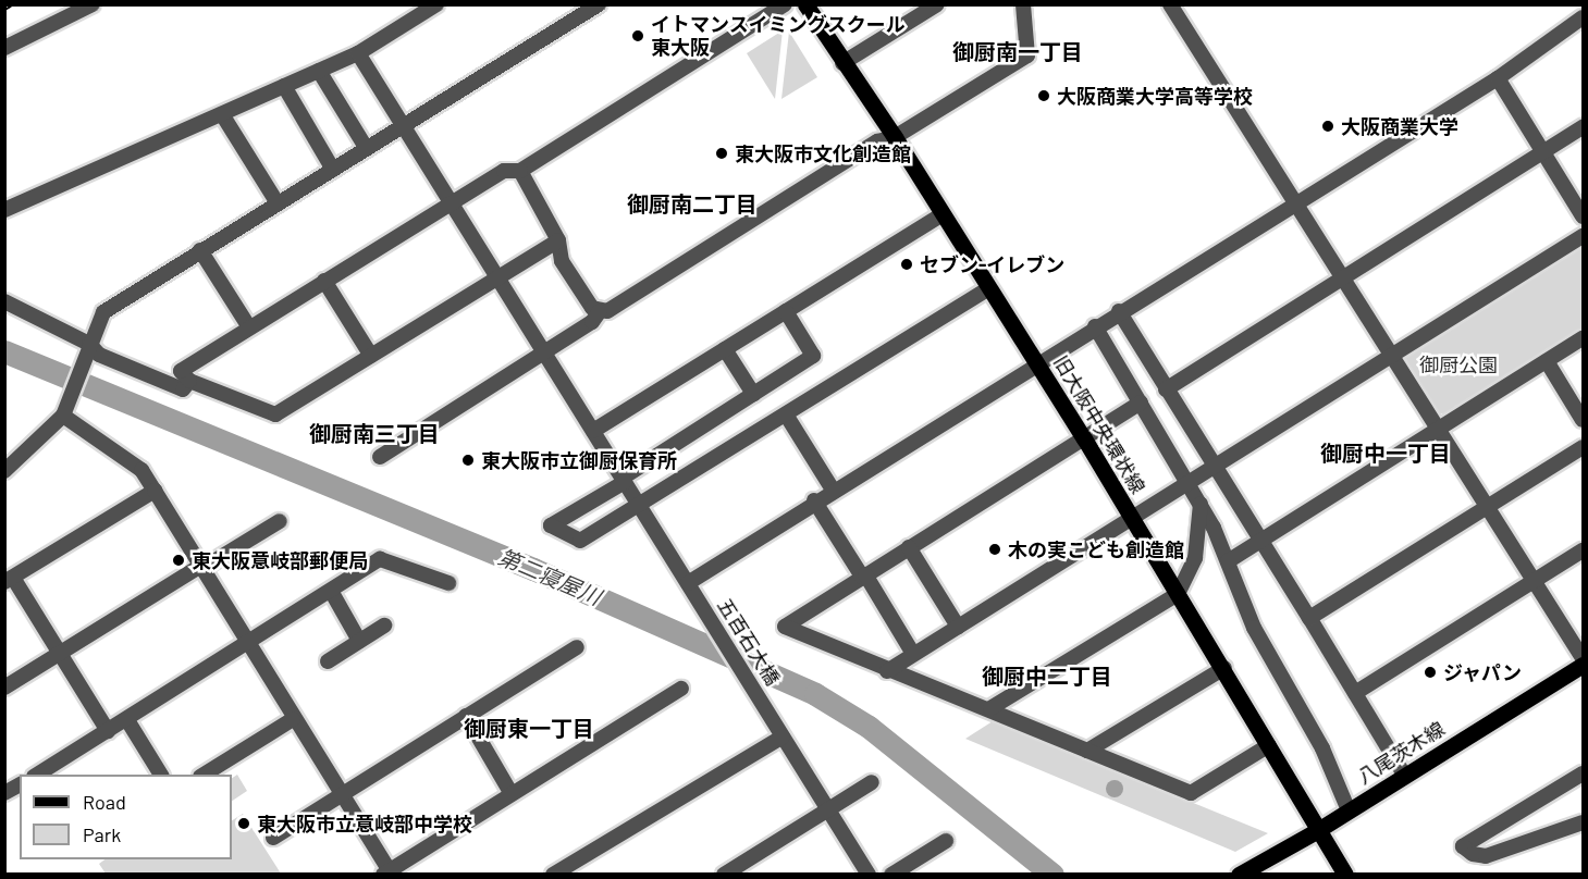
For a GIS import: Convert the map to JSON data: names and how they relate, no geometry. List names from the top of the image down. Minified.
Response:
{"streets":{"main road":["旧大阪中央環状線","八尾茨木線"],"street":["五百石大橋"]},"crossings":[["旧大阪中央環状線","八尾茨木線"]],"districts":["御厨南一丁目","御厨南二丁目","御厨南三丁目","御厨中一丁目","御厨中二丁目","御厨東一丁目"],"water":["第二寝屋川"],"parks":["御厨公園"],"places":["イトマンスイミングスクール 東大阪","大阪商業大学高等学校","大阪商業大学","東大阪市文化創造館","セブン-イレブン","東大阪市立御厨保育所","木の実こども創造館","東大阪意岐部郵便局","ジャパン","東大阪市立意岐部中学校"],"legend":["Road","Park"]}
